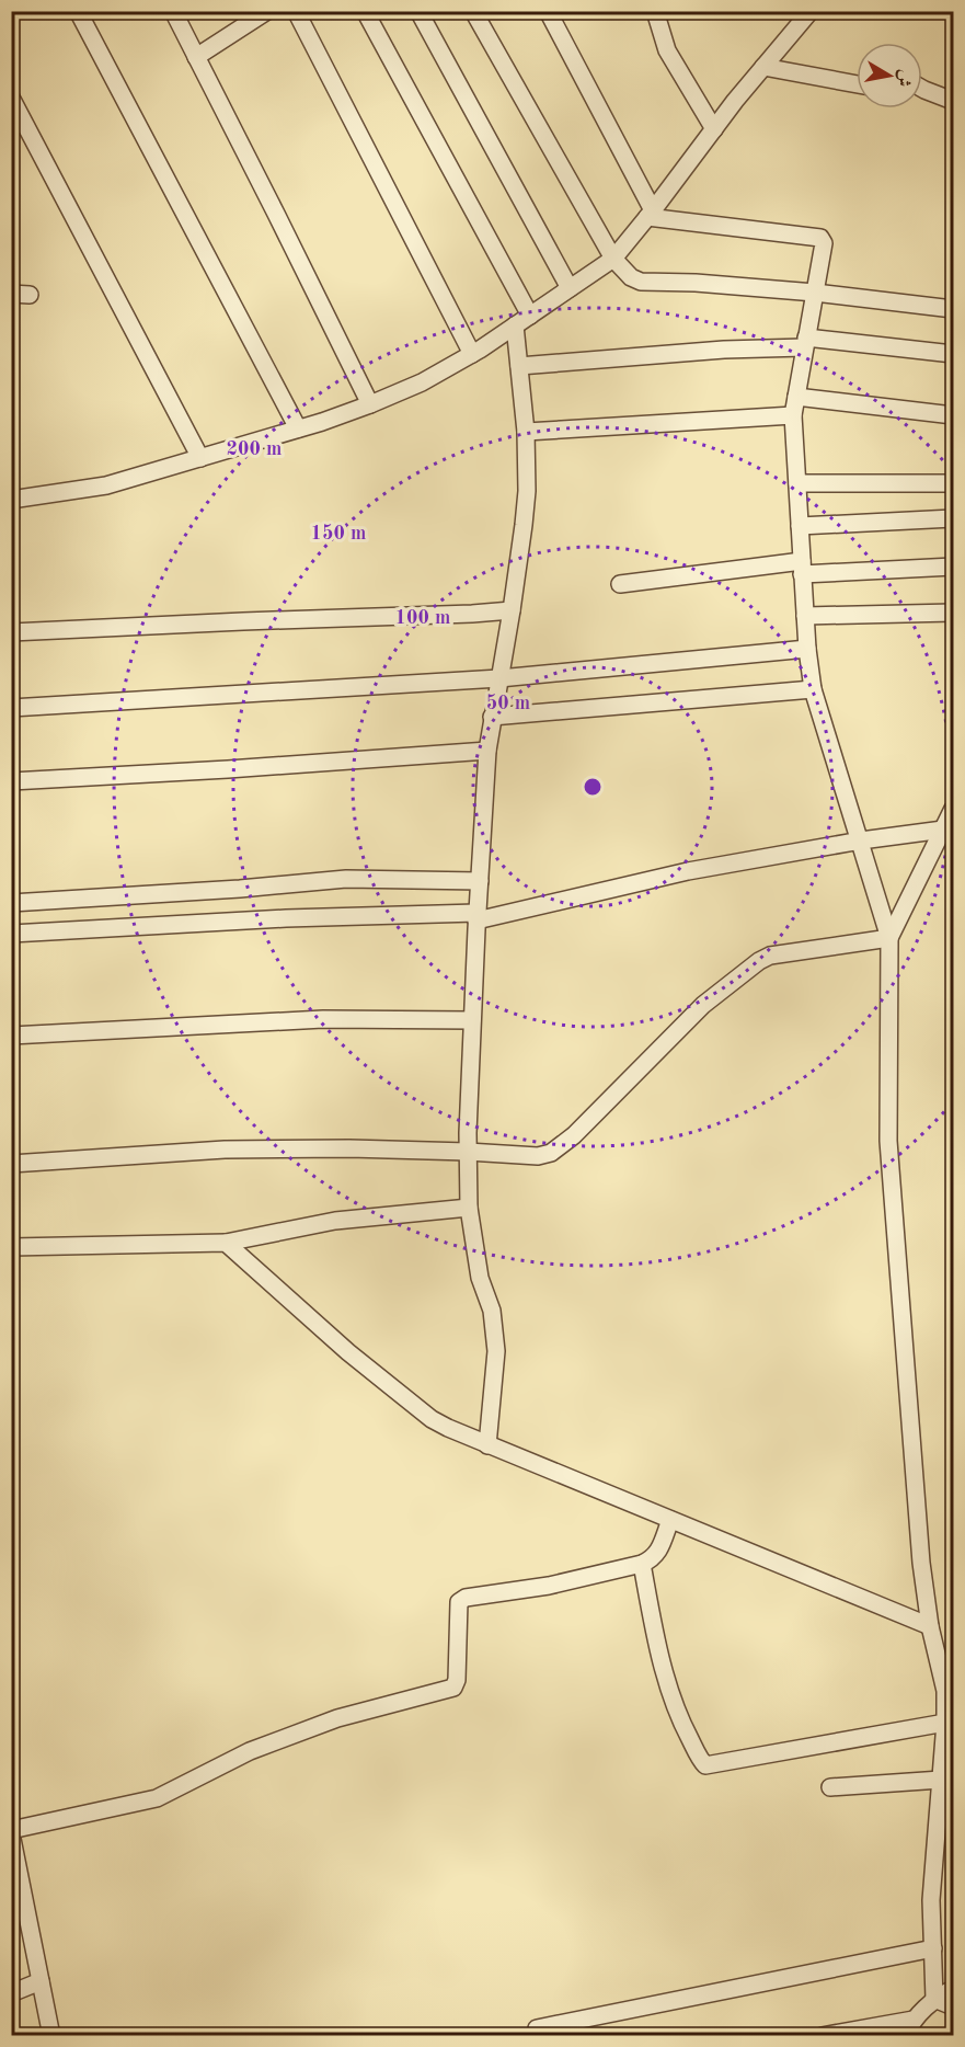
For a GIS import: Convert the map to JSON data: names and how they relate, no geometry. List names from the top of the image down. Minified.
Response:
{"north":"right","rings":["200 m","150 m","100 m","50 m"]}
